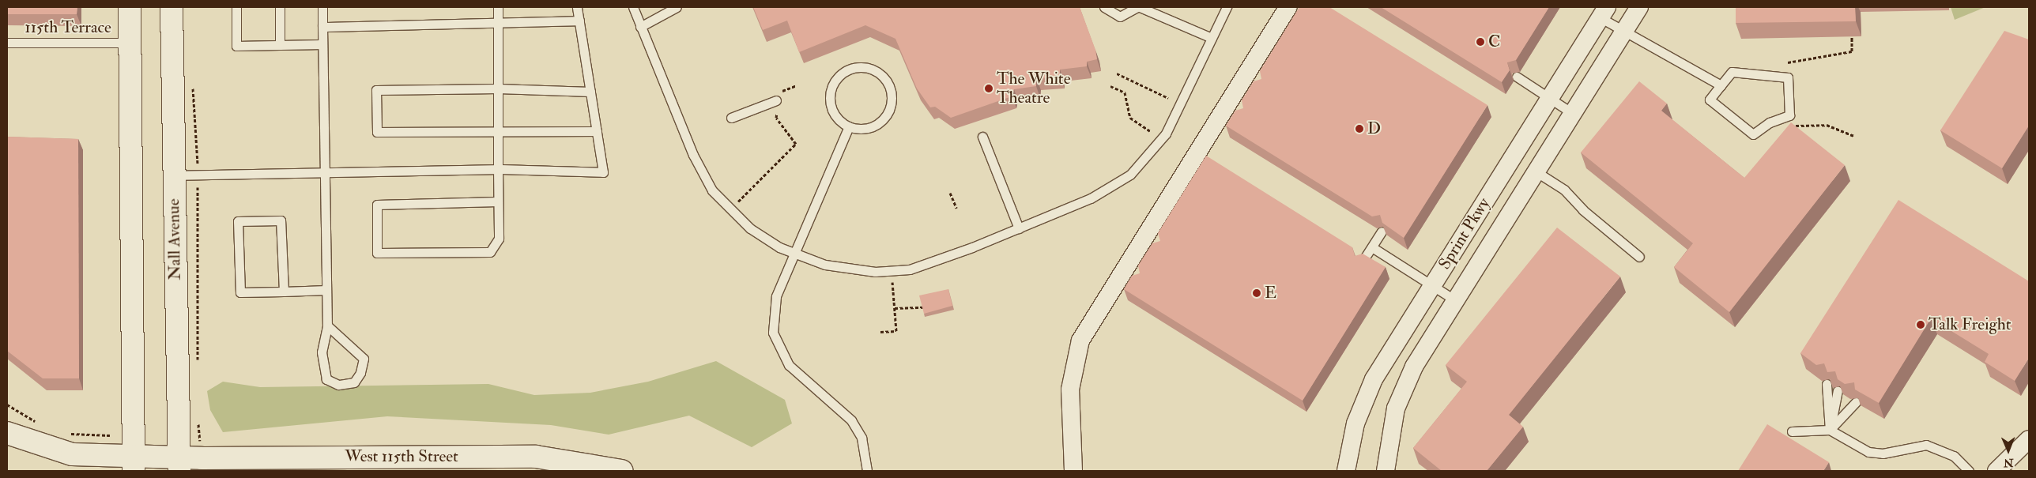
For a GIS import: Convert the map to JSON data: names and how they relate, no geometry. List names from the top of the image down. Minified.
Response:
{"streets":{"main road":["Nall Avenue","West 115th Street"],"street":["Sprint Pkwy"],"lane":["115th Terrace"]},"crossings":[["Nall Avenue","West 115th Street"]],"places":["C","The White Theatre","D","E","Talk Freight"],"north":"bottom"}
